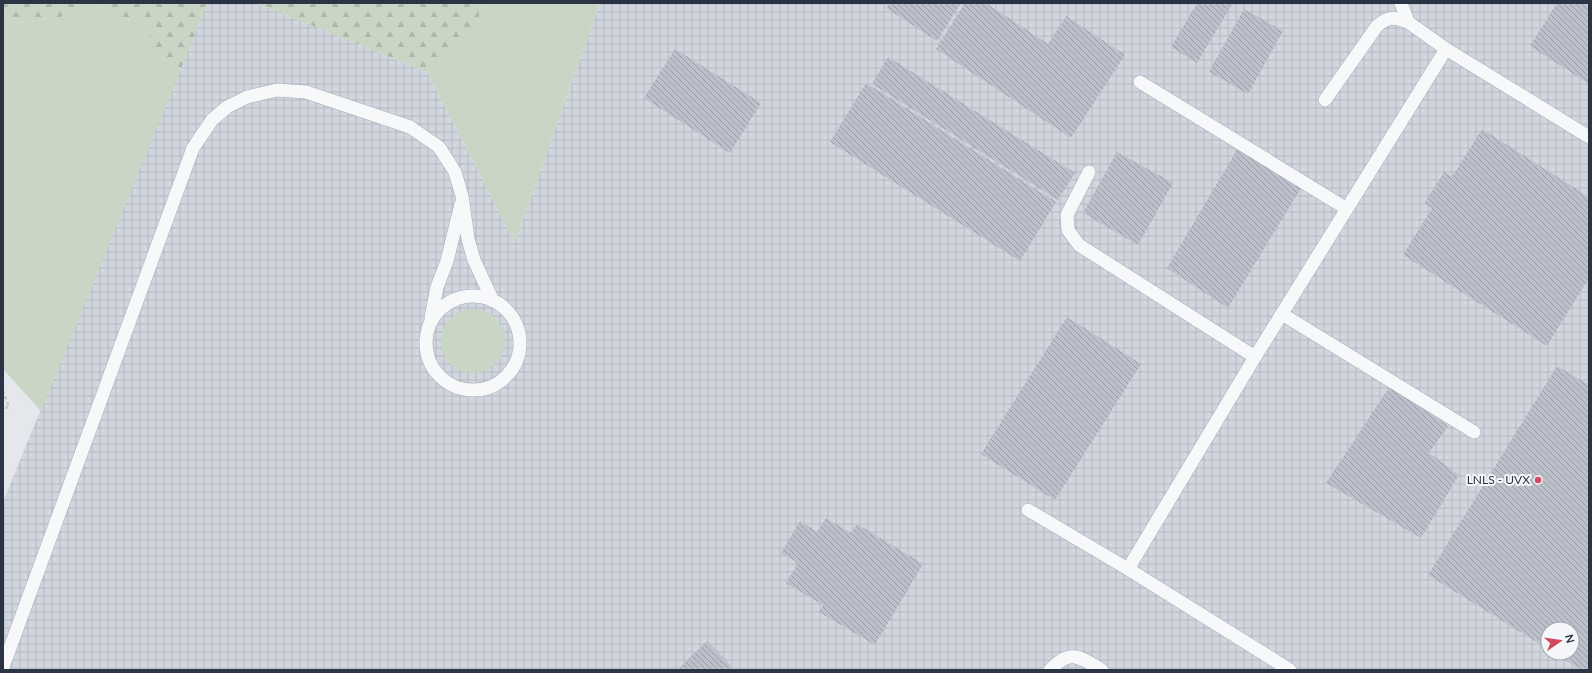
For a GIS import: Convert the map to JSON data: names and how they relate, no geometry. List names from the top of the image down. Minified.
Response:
{"places":["LNLS - UVX"],"north":"right"}
